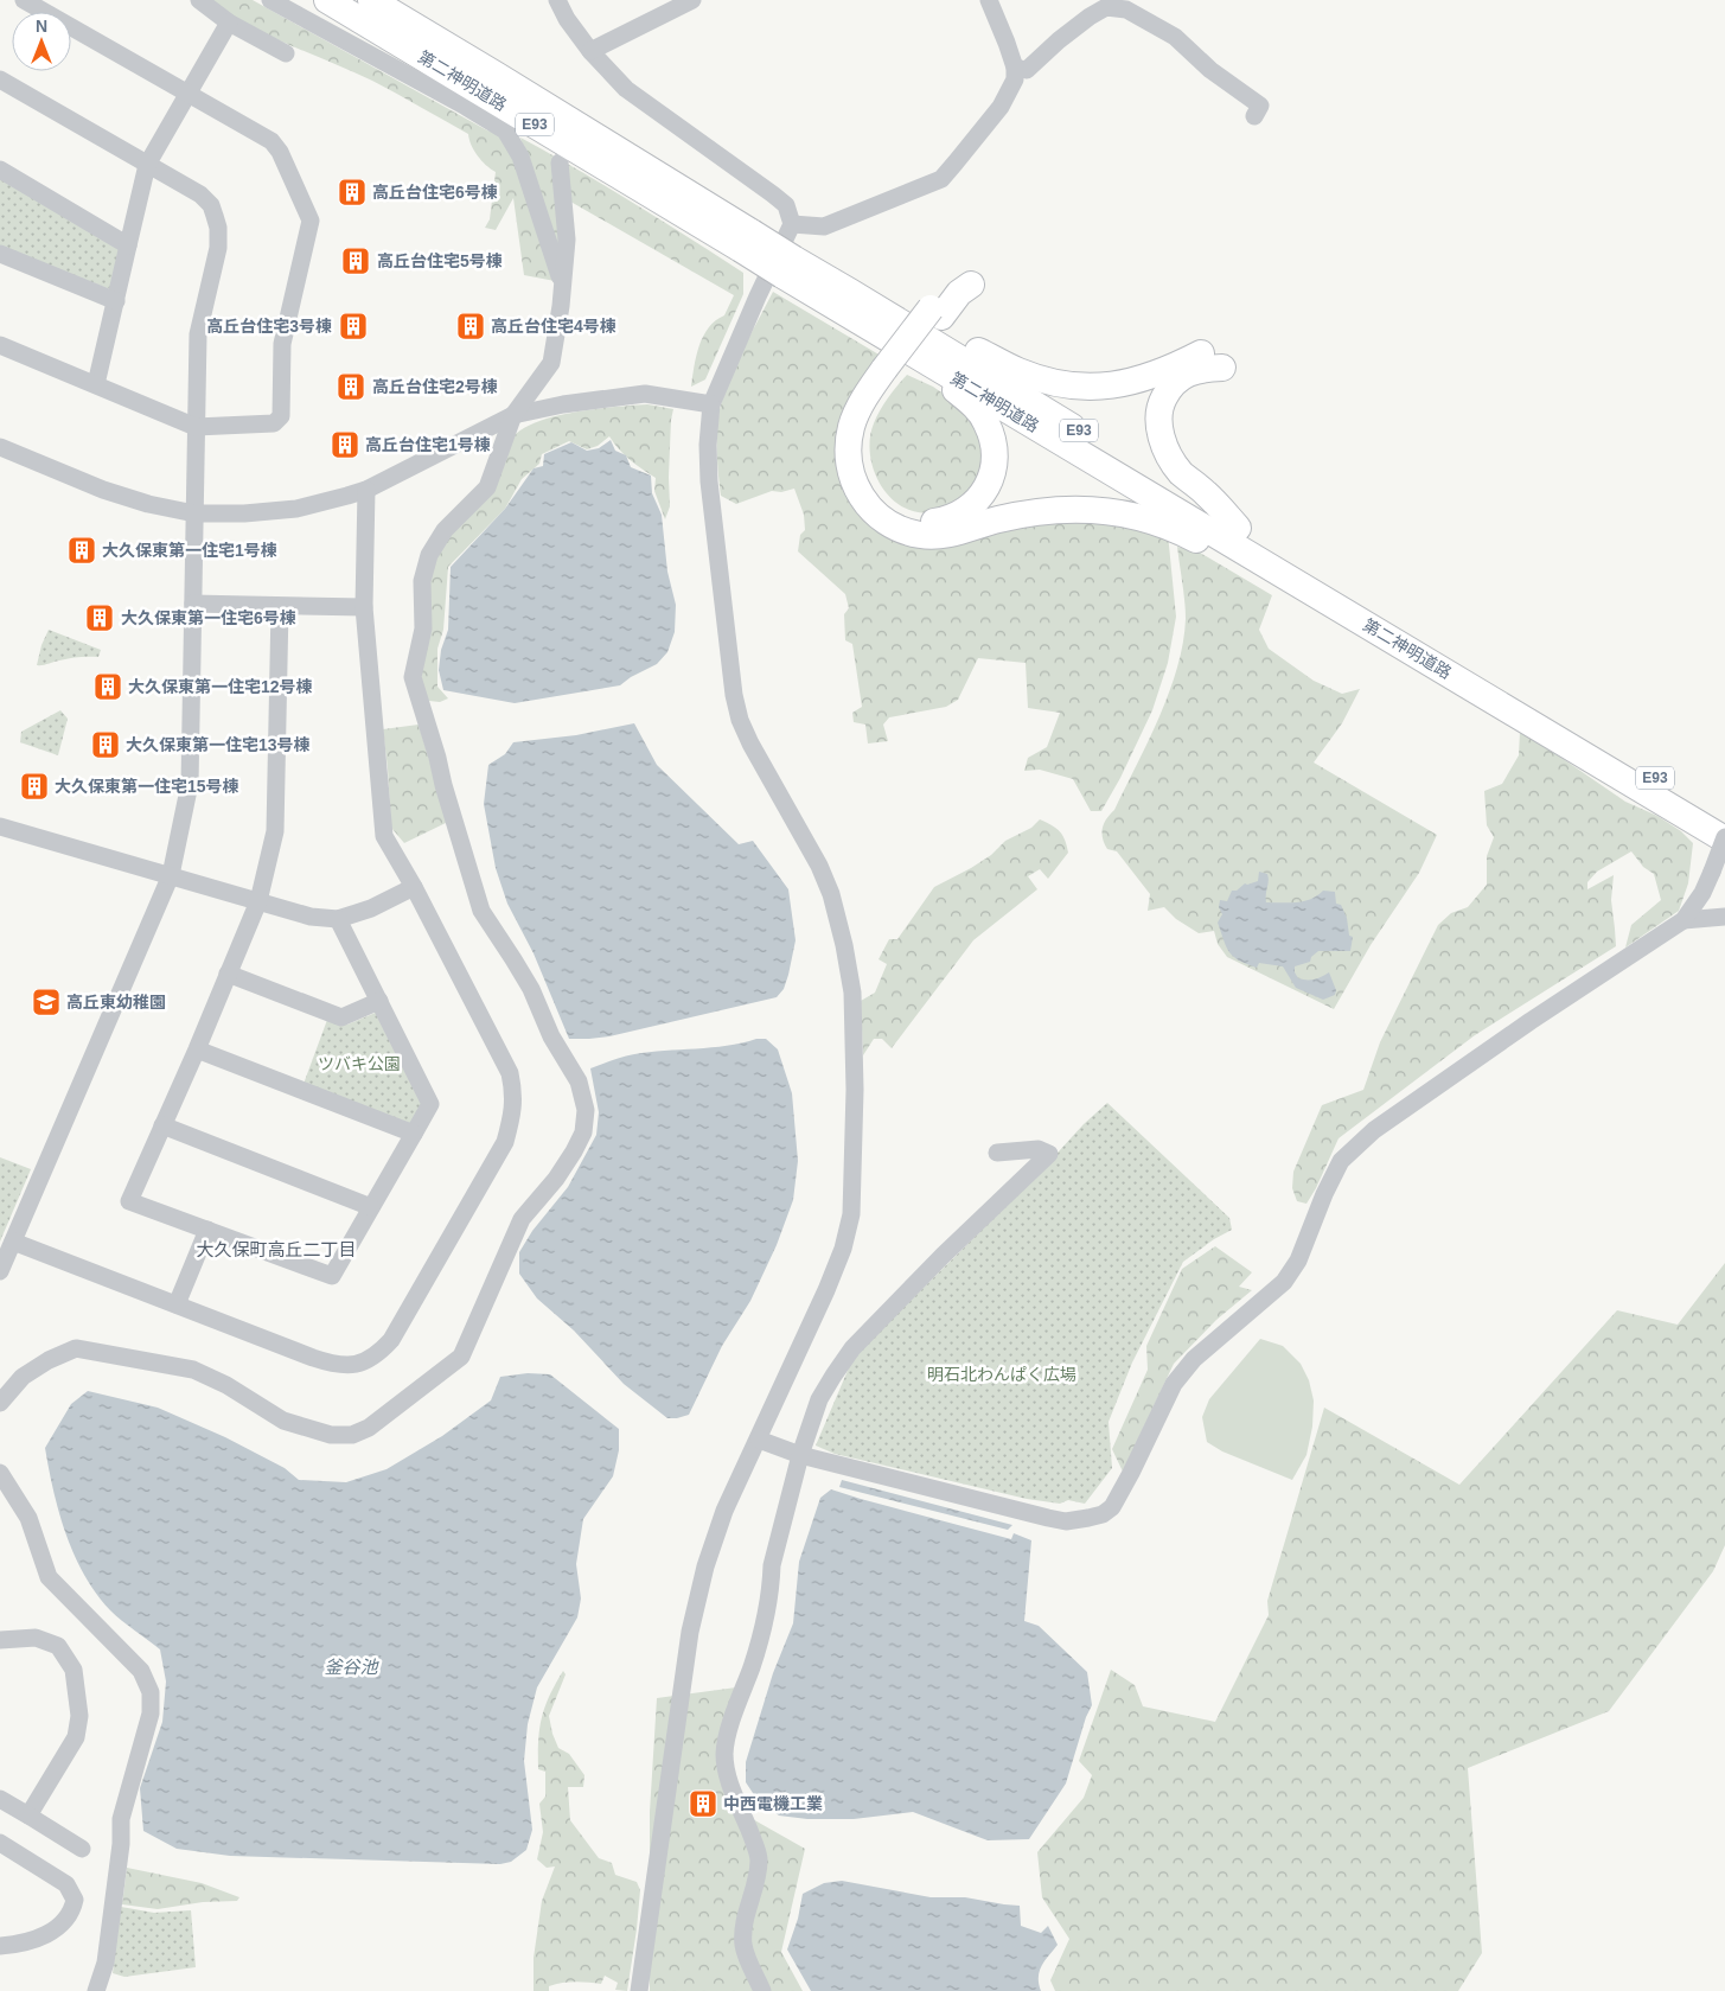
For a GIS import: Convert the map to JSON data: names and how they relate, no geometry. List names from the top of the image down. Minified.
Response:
{"streets":{"highway":["第二神明道路","E93"]},"districts":["大久保町高丘二丁目"],"water":["釜谷池"],"parks":["ツバキ公園","明石北わんぱく広場"],"places":{"building":["高丘台住宅6号棟","高丘台住宅5号棟","高丘台住宅3号棟","高丘台住宅4号棟","高丘台住宅2号棟","高丘台住宅1号棟","大久保東第一住宅1号棟","大久保東第一住宅6号棟","大久保東第一住宅12号棟","大久保東第一住宅13号棟","大久保東第一住宅15号棟","中西電機工業"],"school or university":["高丘東幼稚園"]},"north":"top"}
